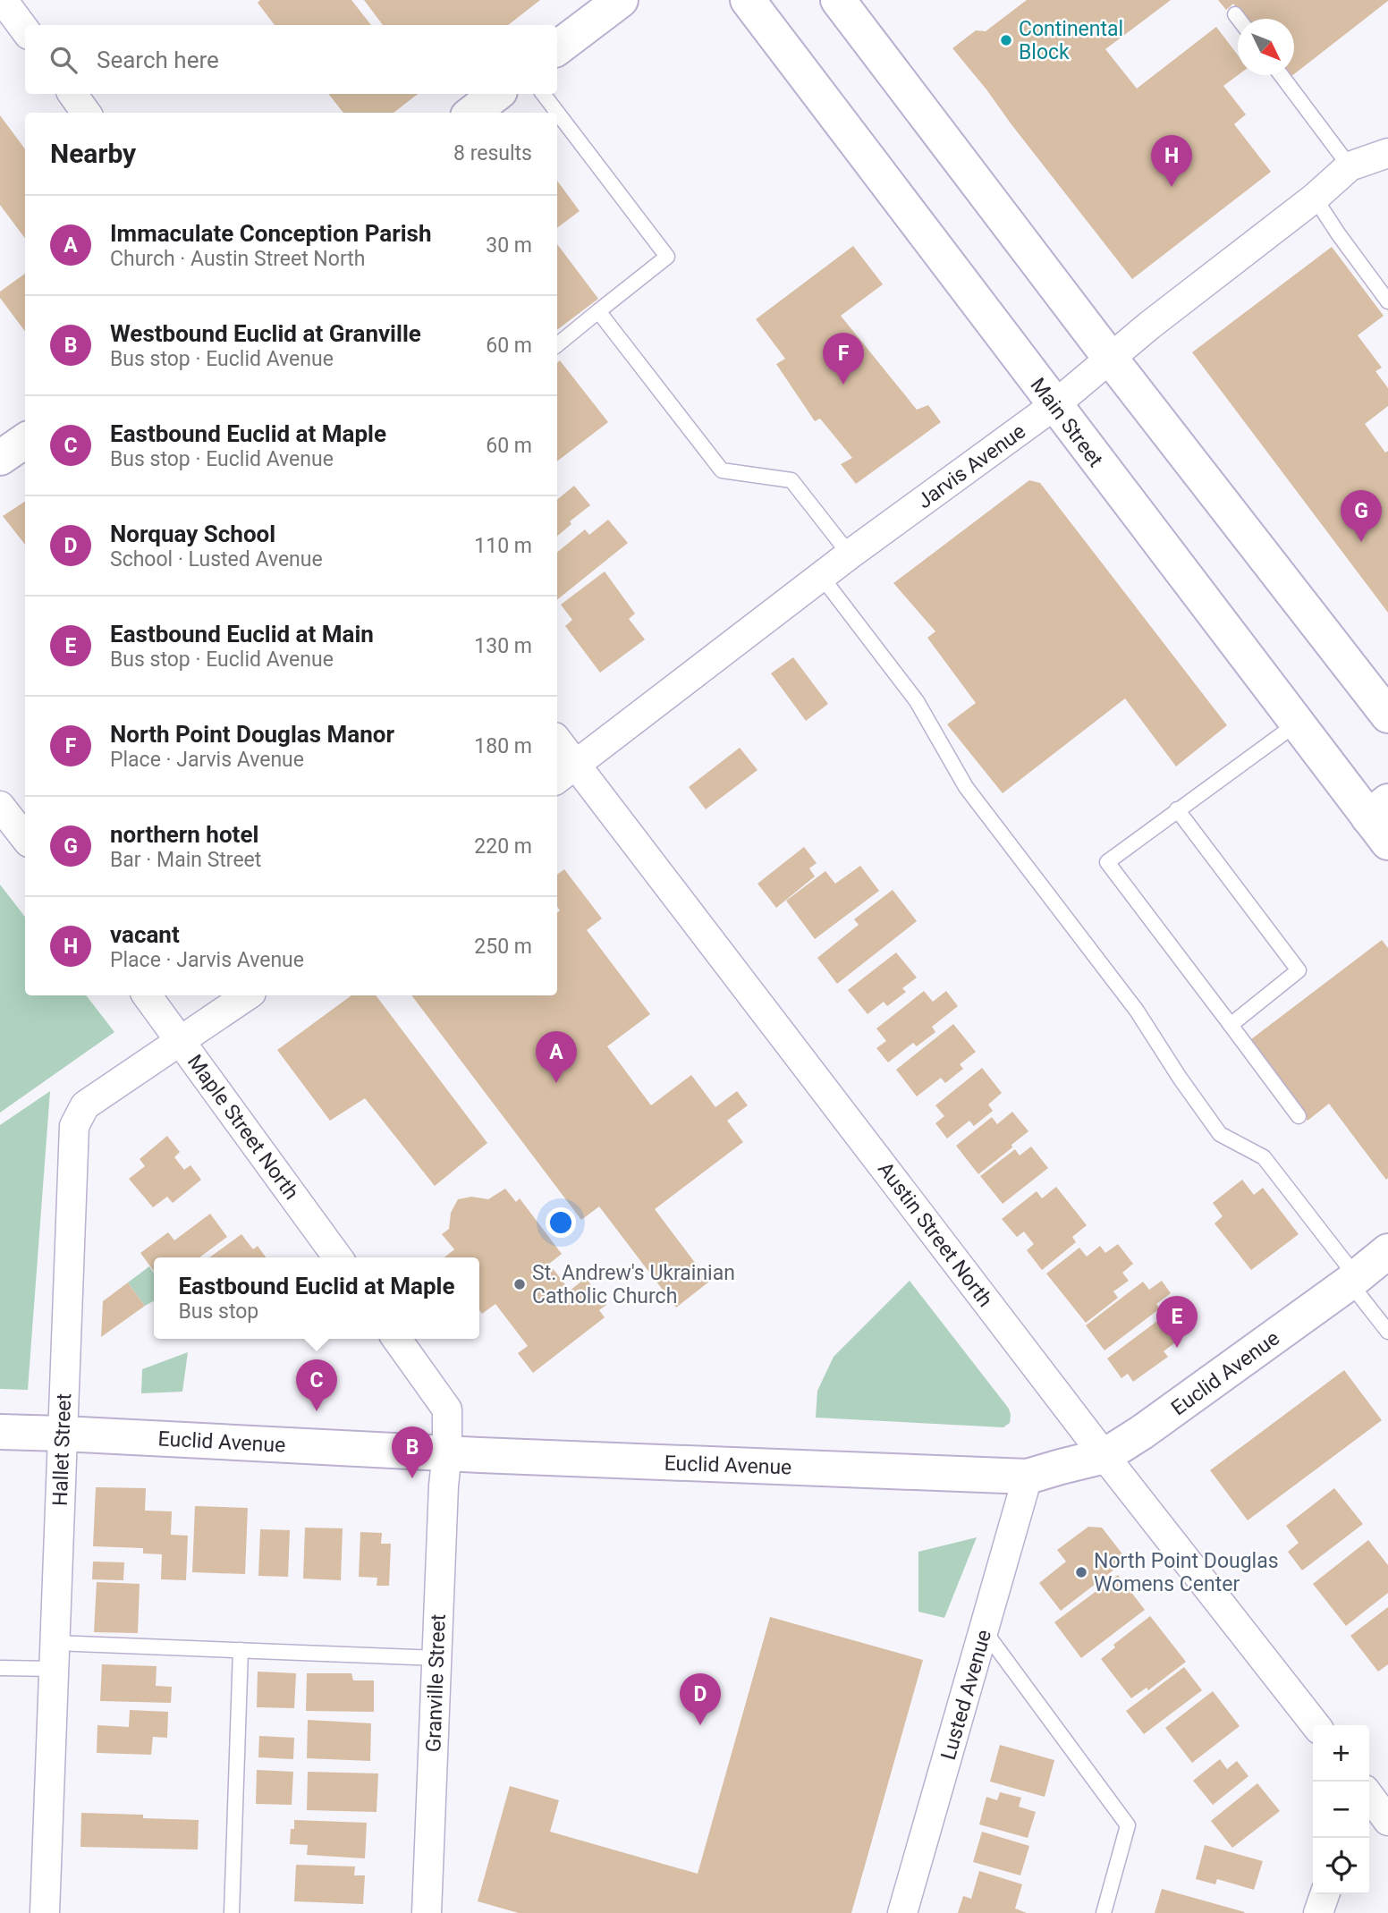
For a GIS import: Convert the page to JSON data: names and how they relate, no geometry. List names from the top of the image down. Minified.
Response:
{"streets":{"main road":["Main Street","Euclid Avenue"],"street":["Jarvis Avenue","Maple Street North","Austin Street North","Hallet Street","Granville Street","Lusted Avenue"]},"crossings":[["Main Street","Jarvis Avenue"],["Jarvis Avenue","Austin Street North"],["Maple Street North","Hallet Street"],["Austin Street North","Euclid Avenue"],["Euclid Avenue","Hallet Street"],["Euclid Avenue","Granville Street"],["Euclid Avenue","Lusted Avenue"]],"places":["Continental Block","St. Andrew's Ukrainian Catholic Church","North Point Douglas Womens Center"],"north":"bottom right","page":{"search":"Search here","heading":["Nearby","8 results"],"pins":["H","F","G","A","E","C","B","D"],"list":[{"mark":"A","name":"Immaculate Conception Parish","note":"Church · Austin Street North","value":"30 m"},{"mark":"B","name":"Westbound Euclid at Granville","note":"Bus stop · Euclid Avenue","value":"60 m"},{"mark":"C","name":"Eastbound Euclid at Maple","note":"Bus stop · Euclid Avenue","value":"60 m"},{"mark":"D","name":"Norquay School","note":"School · Lusted Avenue","value":"110 m"},{"mark":"E","name":"Eastbound Euclid at Main","note":"Bus stop · Euclid Avenue","value":"130 m"},{"mark":"F","name":"North Point Douglas Manor","note":"Place · Jarvis Avenue","value":"180 m"},{"mark":"G","name":"northern hotel","note":"Bar · Main Street","value":"220 m"},{"mark":"H","name":"vacant","note":"Place · Jarvis Avenue","value":"250 m"}],"popup":["Eastbound Euclid at Maple","Bus stop"],"map_buttons":["+","−"]}}
